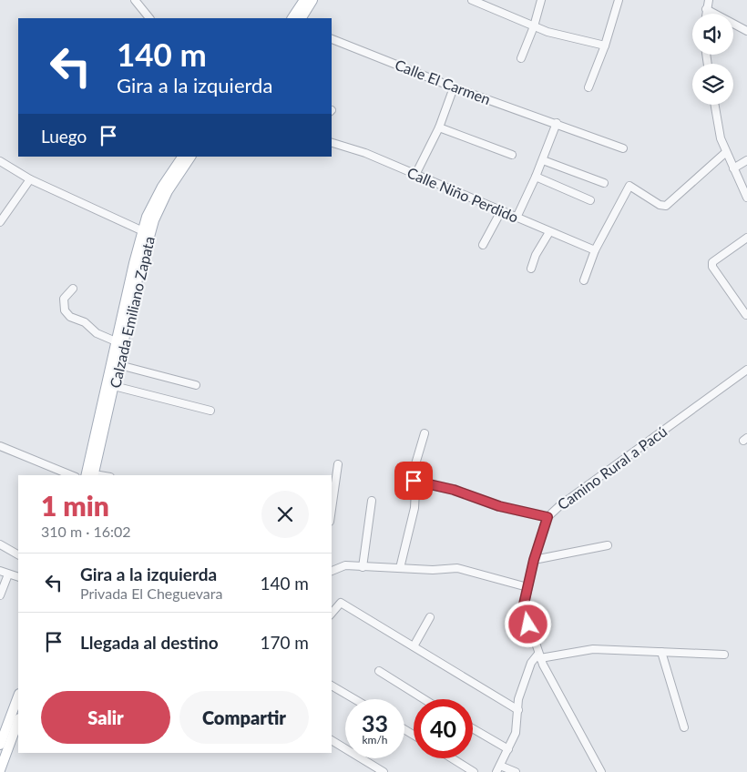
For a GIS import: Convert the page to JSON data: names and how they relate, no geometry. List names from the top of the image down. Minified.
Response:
{"streets":{"main road":["Calzada Emiliano Zapata"],"street":["Calle El Carmen","Calle Niño Perdido","Camino Rural a Pacú"]},"page":{"turn":["140 m","Gira a la izquierda"],"then":"Luego","heading":["1 min","310 m · 16:02"],"list":[{"name":"Gira a la izquierda","note":"Privada El Cheguevara","value":"140 m"},{"name":"Llegada al destino","value":"170 m"}],"buttons":["Salir","Compartir"],"speed":"33 km/h","limit":"40"}}
